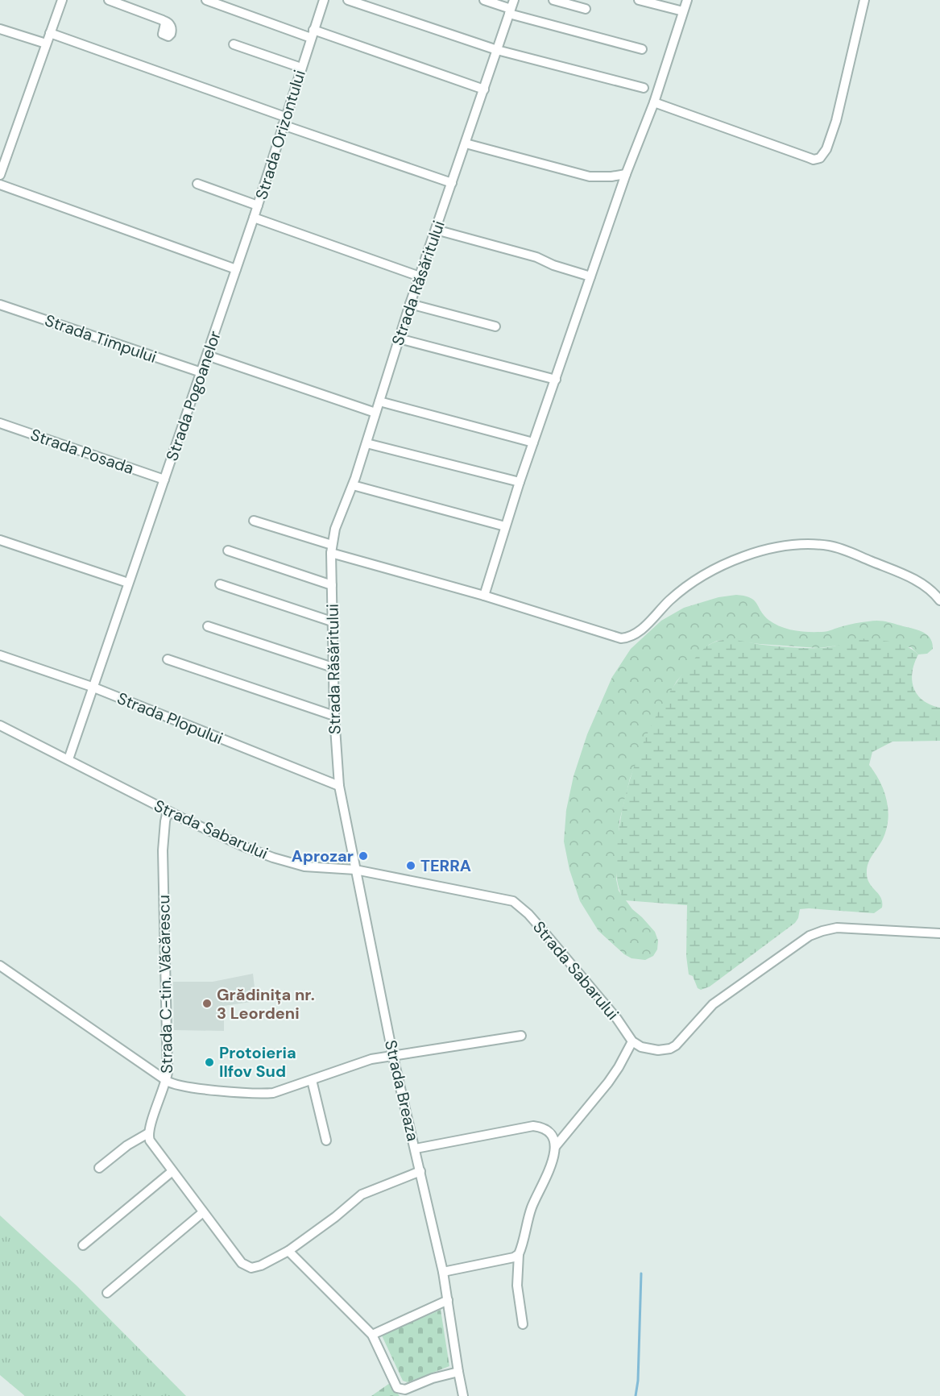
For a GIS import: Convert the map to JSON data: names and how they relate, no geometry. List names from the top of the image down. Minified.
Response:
{"streets":{"street":["Strada Orizontului","Strada Răsăritului","Strada Timpului","Strada Pogoanelor","Strada Posada","Strada Plopului","Strada Sabarului","Strada C-tin. Văcărescu","Strada Breaza"]},"crossings":[["Strada Orizontului","Strada Pogoanelor"],["Strada Răsăritului","Strada Plopului"],["Strada Răsăritului","Strada Breaza"],["Strada Timpului","Strada Pogoanelor"],["Strada Pogoanelor","Strada Posada"],["Strada Pogoanelor","Strada Plopului"],["Strada Pogoanelor","Strada Sabarului"],["Strada Plopului","Strada Breaza"],["Strada Sabarului","Strada C-tin. Văcărescu"],["Strada Sabarului","Strada Breaza"]],"places":["Aprozar","TERRA","Grădinița nr. 3 Leordeni","Protoieria Ilfov Sud"]}
